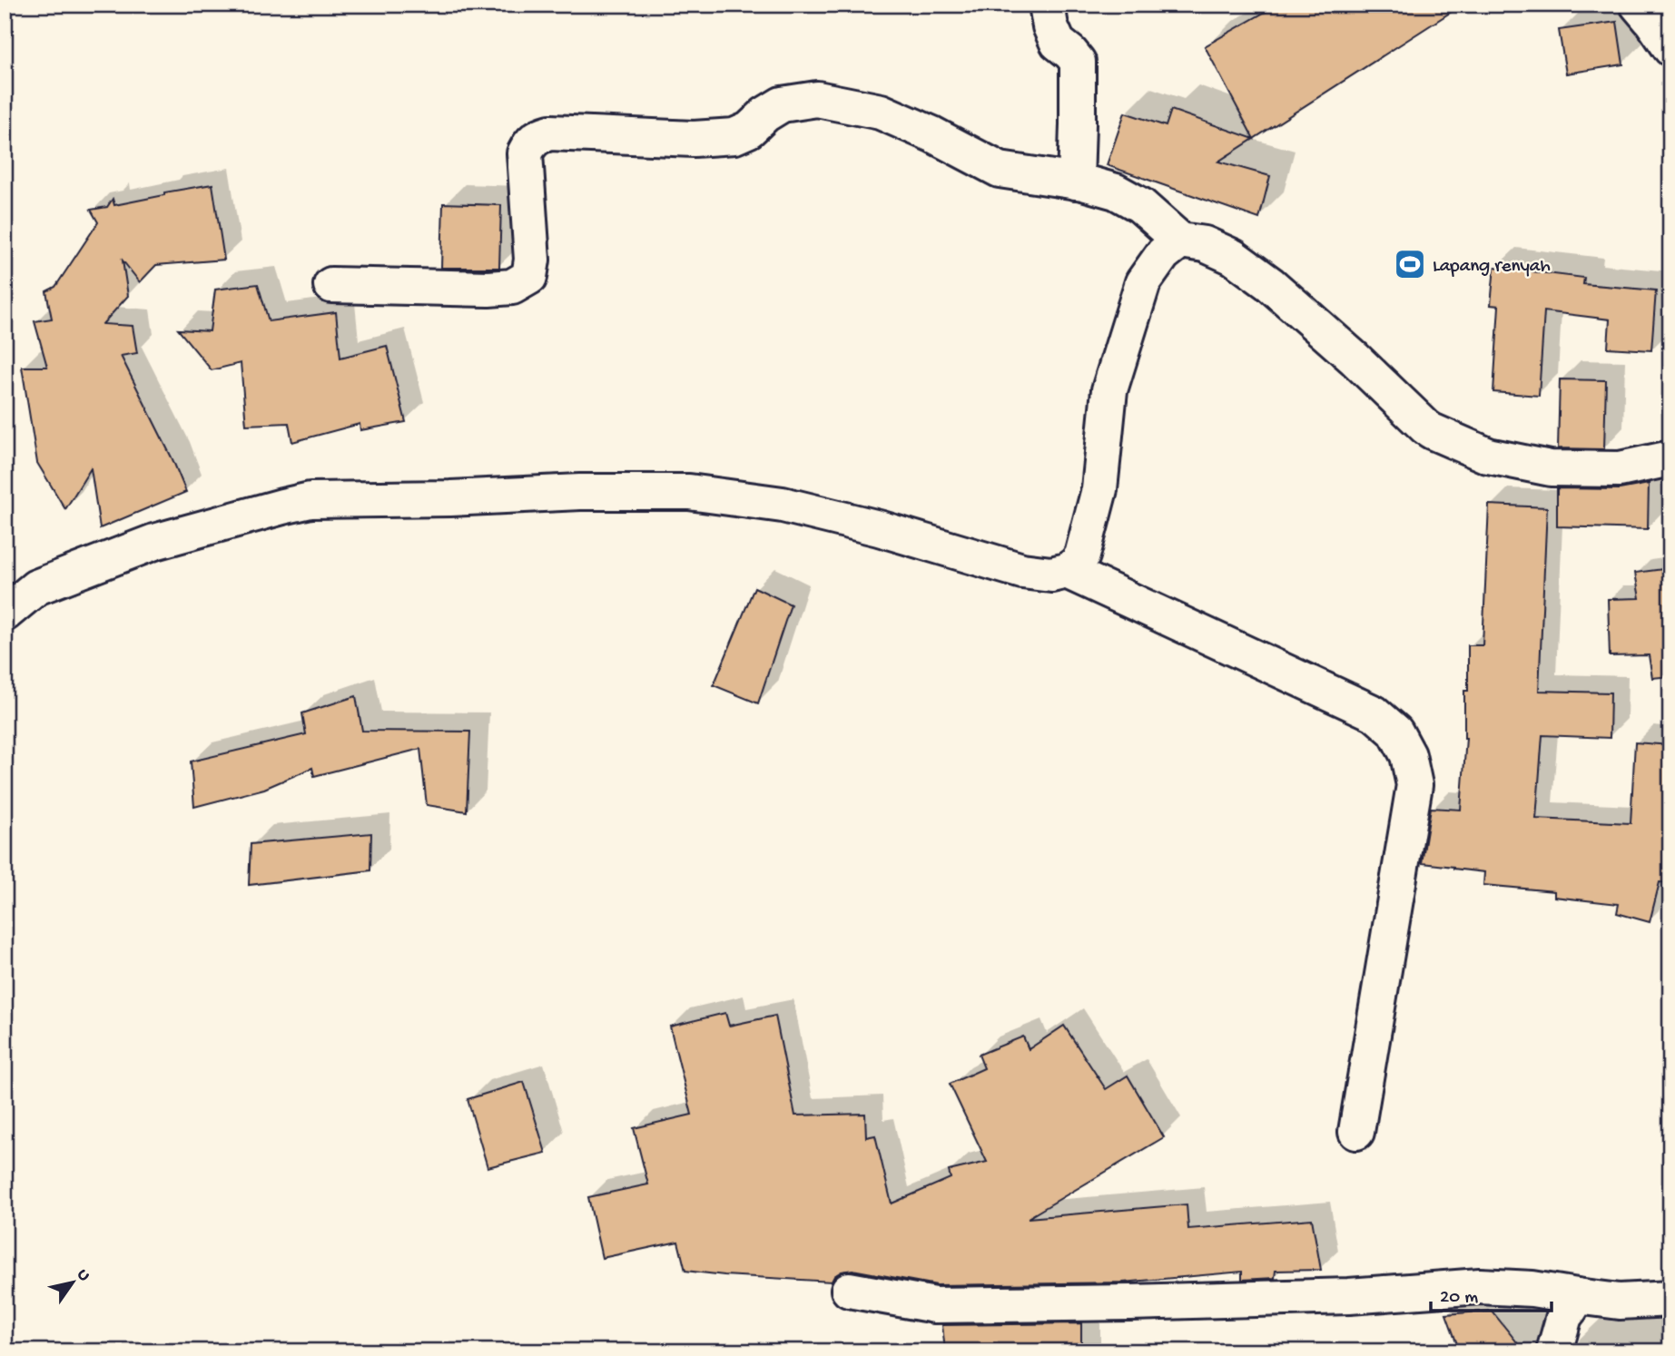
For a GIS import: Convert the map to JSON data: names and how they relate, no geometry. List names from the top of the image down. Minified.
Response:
{"places":{"sports":["Lapang renyah"]},"scale_bar":"20 m","north":"top right"}
